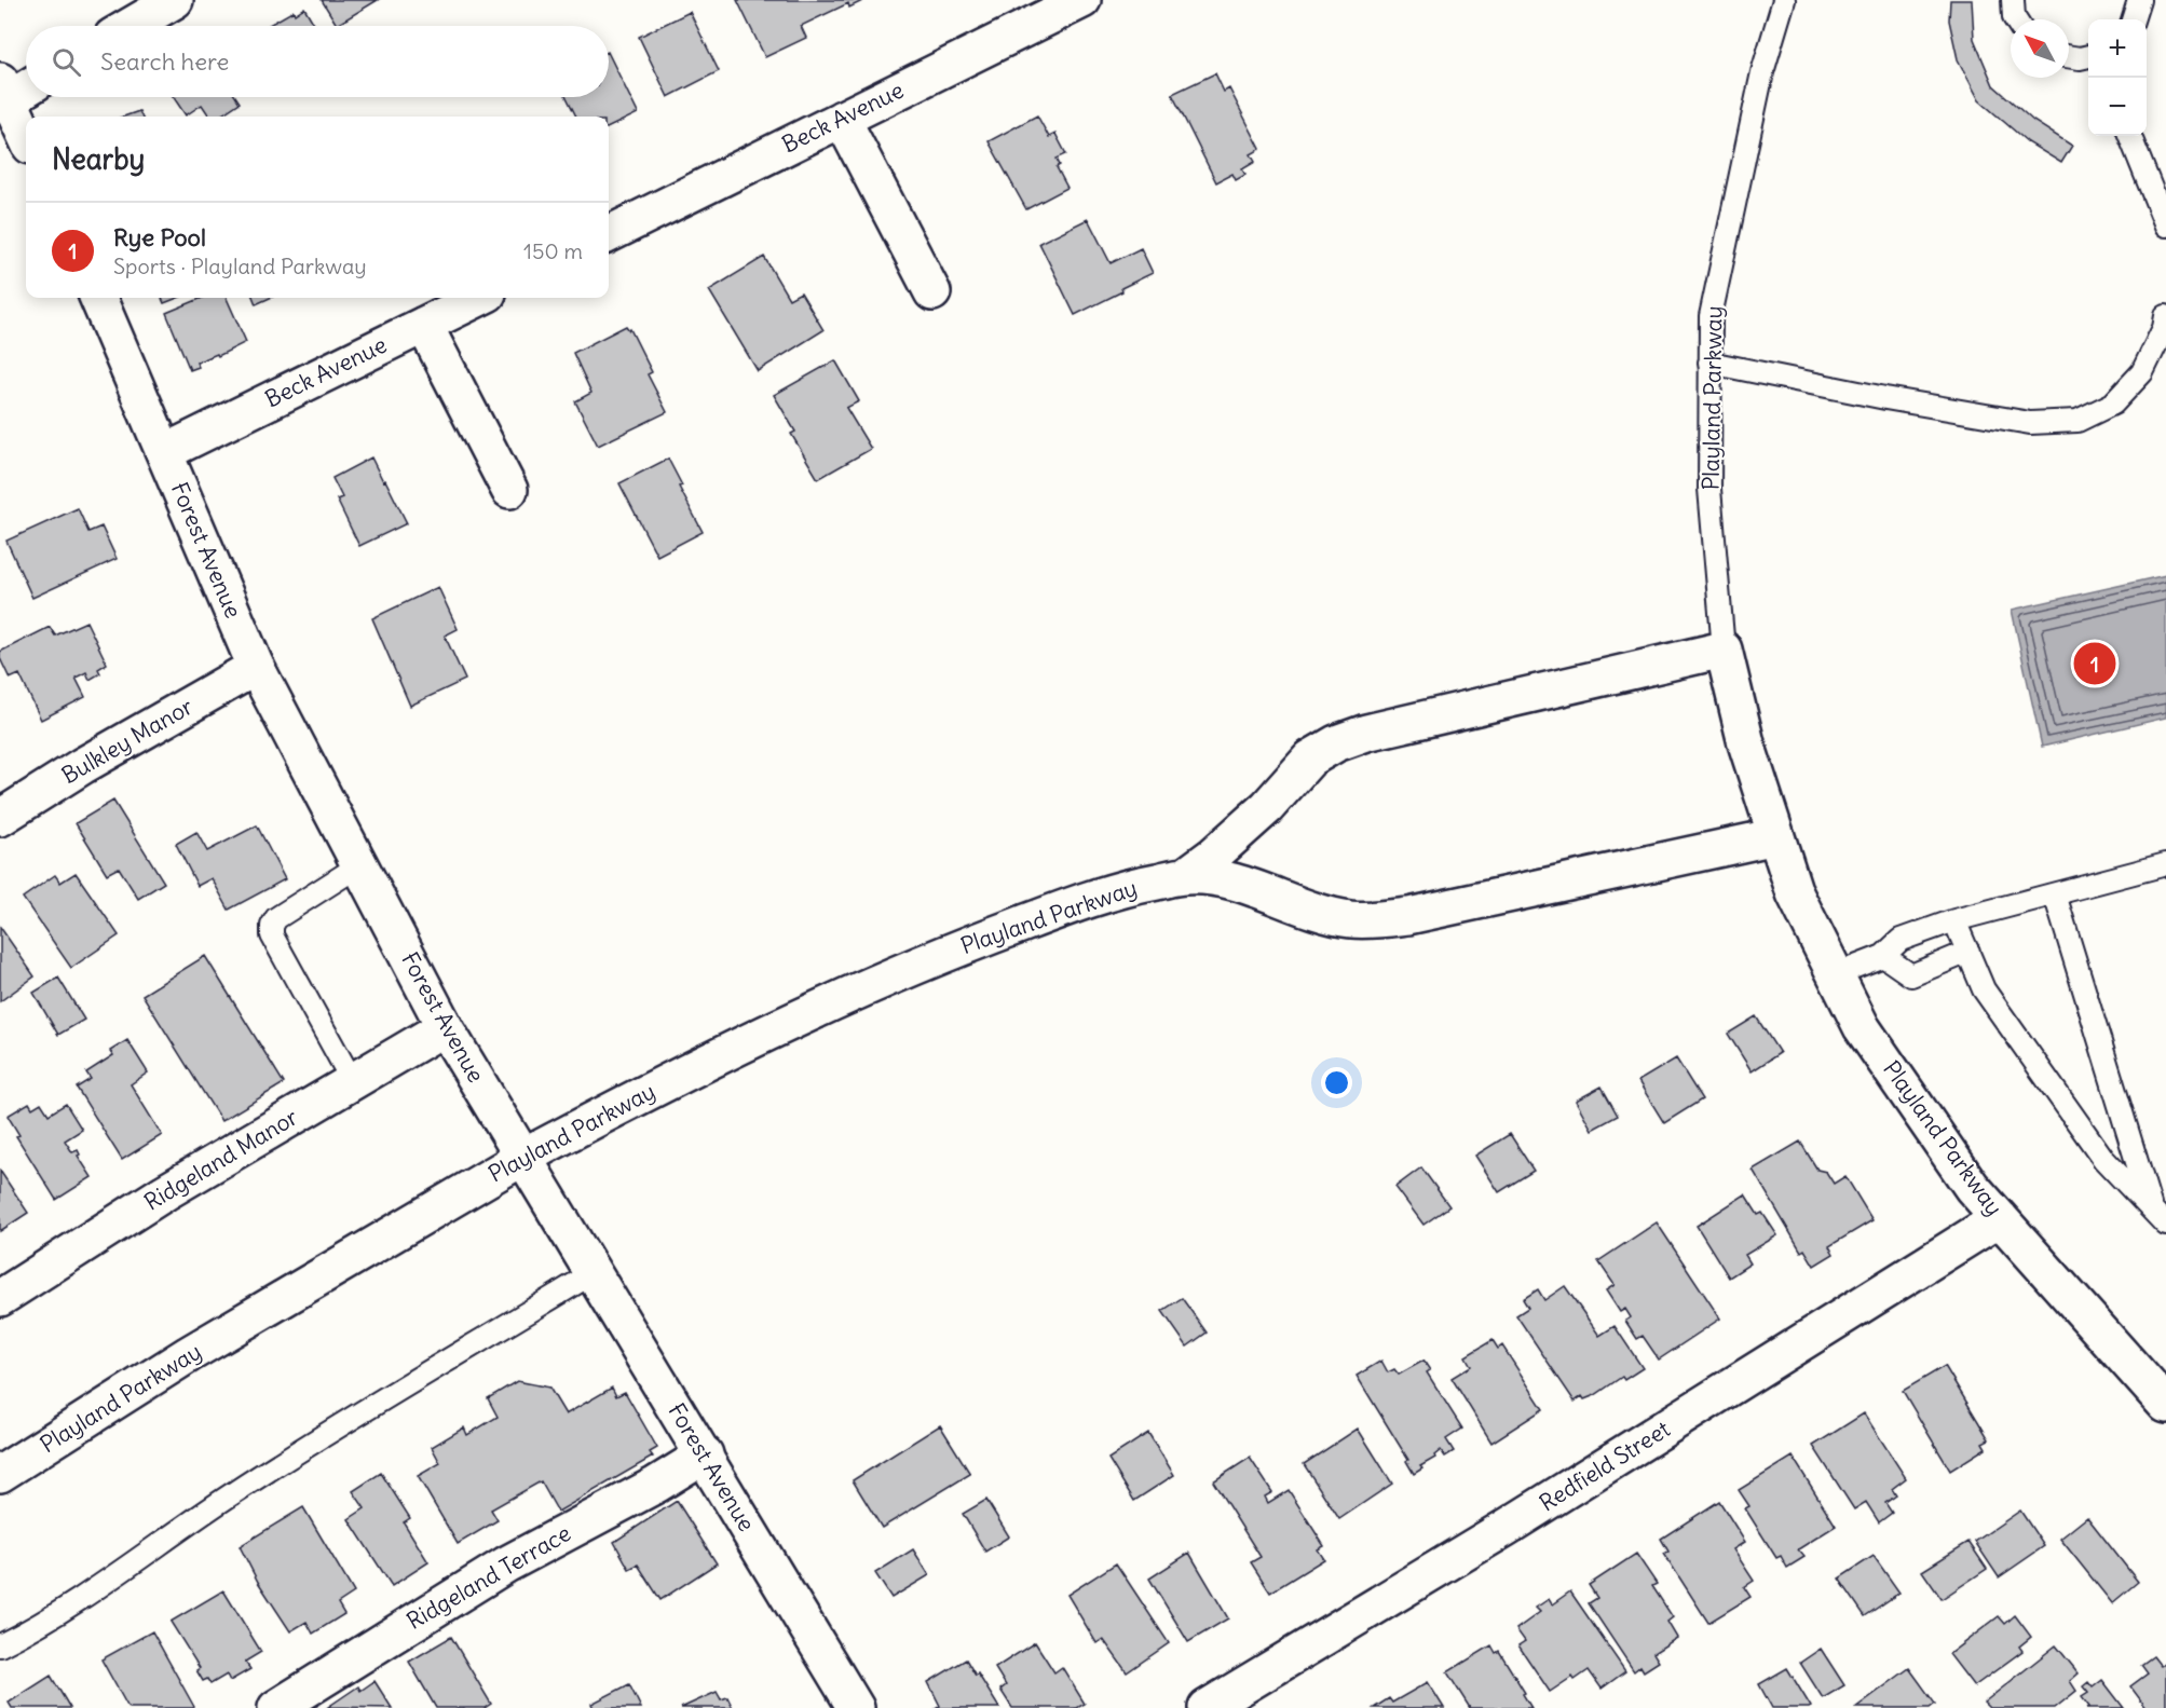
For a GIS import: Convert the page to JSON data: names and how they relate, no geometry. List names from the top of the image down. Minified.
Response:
{"streets":{"street":["Beck Avenue","Playland Parkway","Forest Avenue","Bulkley Manor","Ridgeland Manor","Redfield Street","Ridgeland Terrace"]},"crossings":[["Beck Avenue","Forest Avenue"],["Playland Parkway","Forest Avenue"],["Playland Parkway","Redfield Street"],["Forest Avenue","Bulkley Manor"],["Forest Avenue","Ridgeland Manor"],["Forest Avenue","Ridgeland Terrace"]],"north":"top left","page":{"map_buttons":["+","−"],"search":"Search here","heading":"Nearby","list":[{"mark":"1","name":"Rye Pool","note":"Sports · Playland Parkway","value":"150 m"}],"pins":"1"}}
